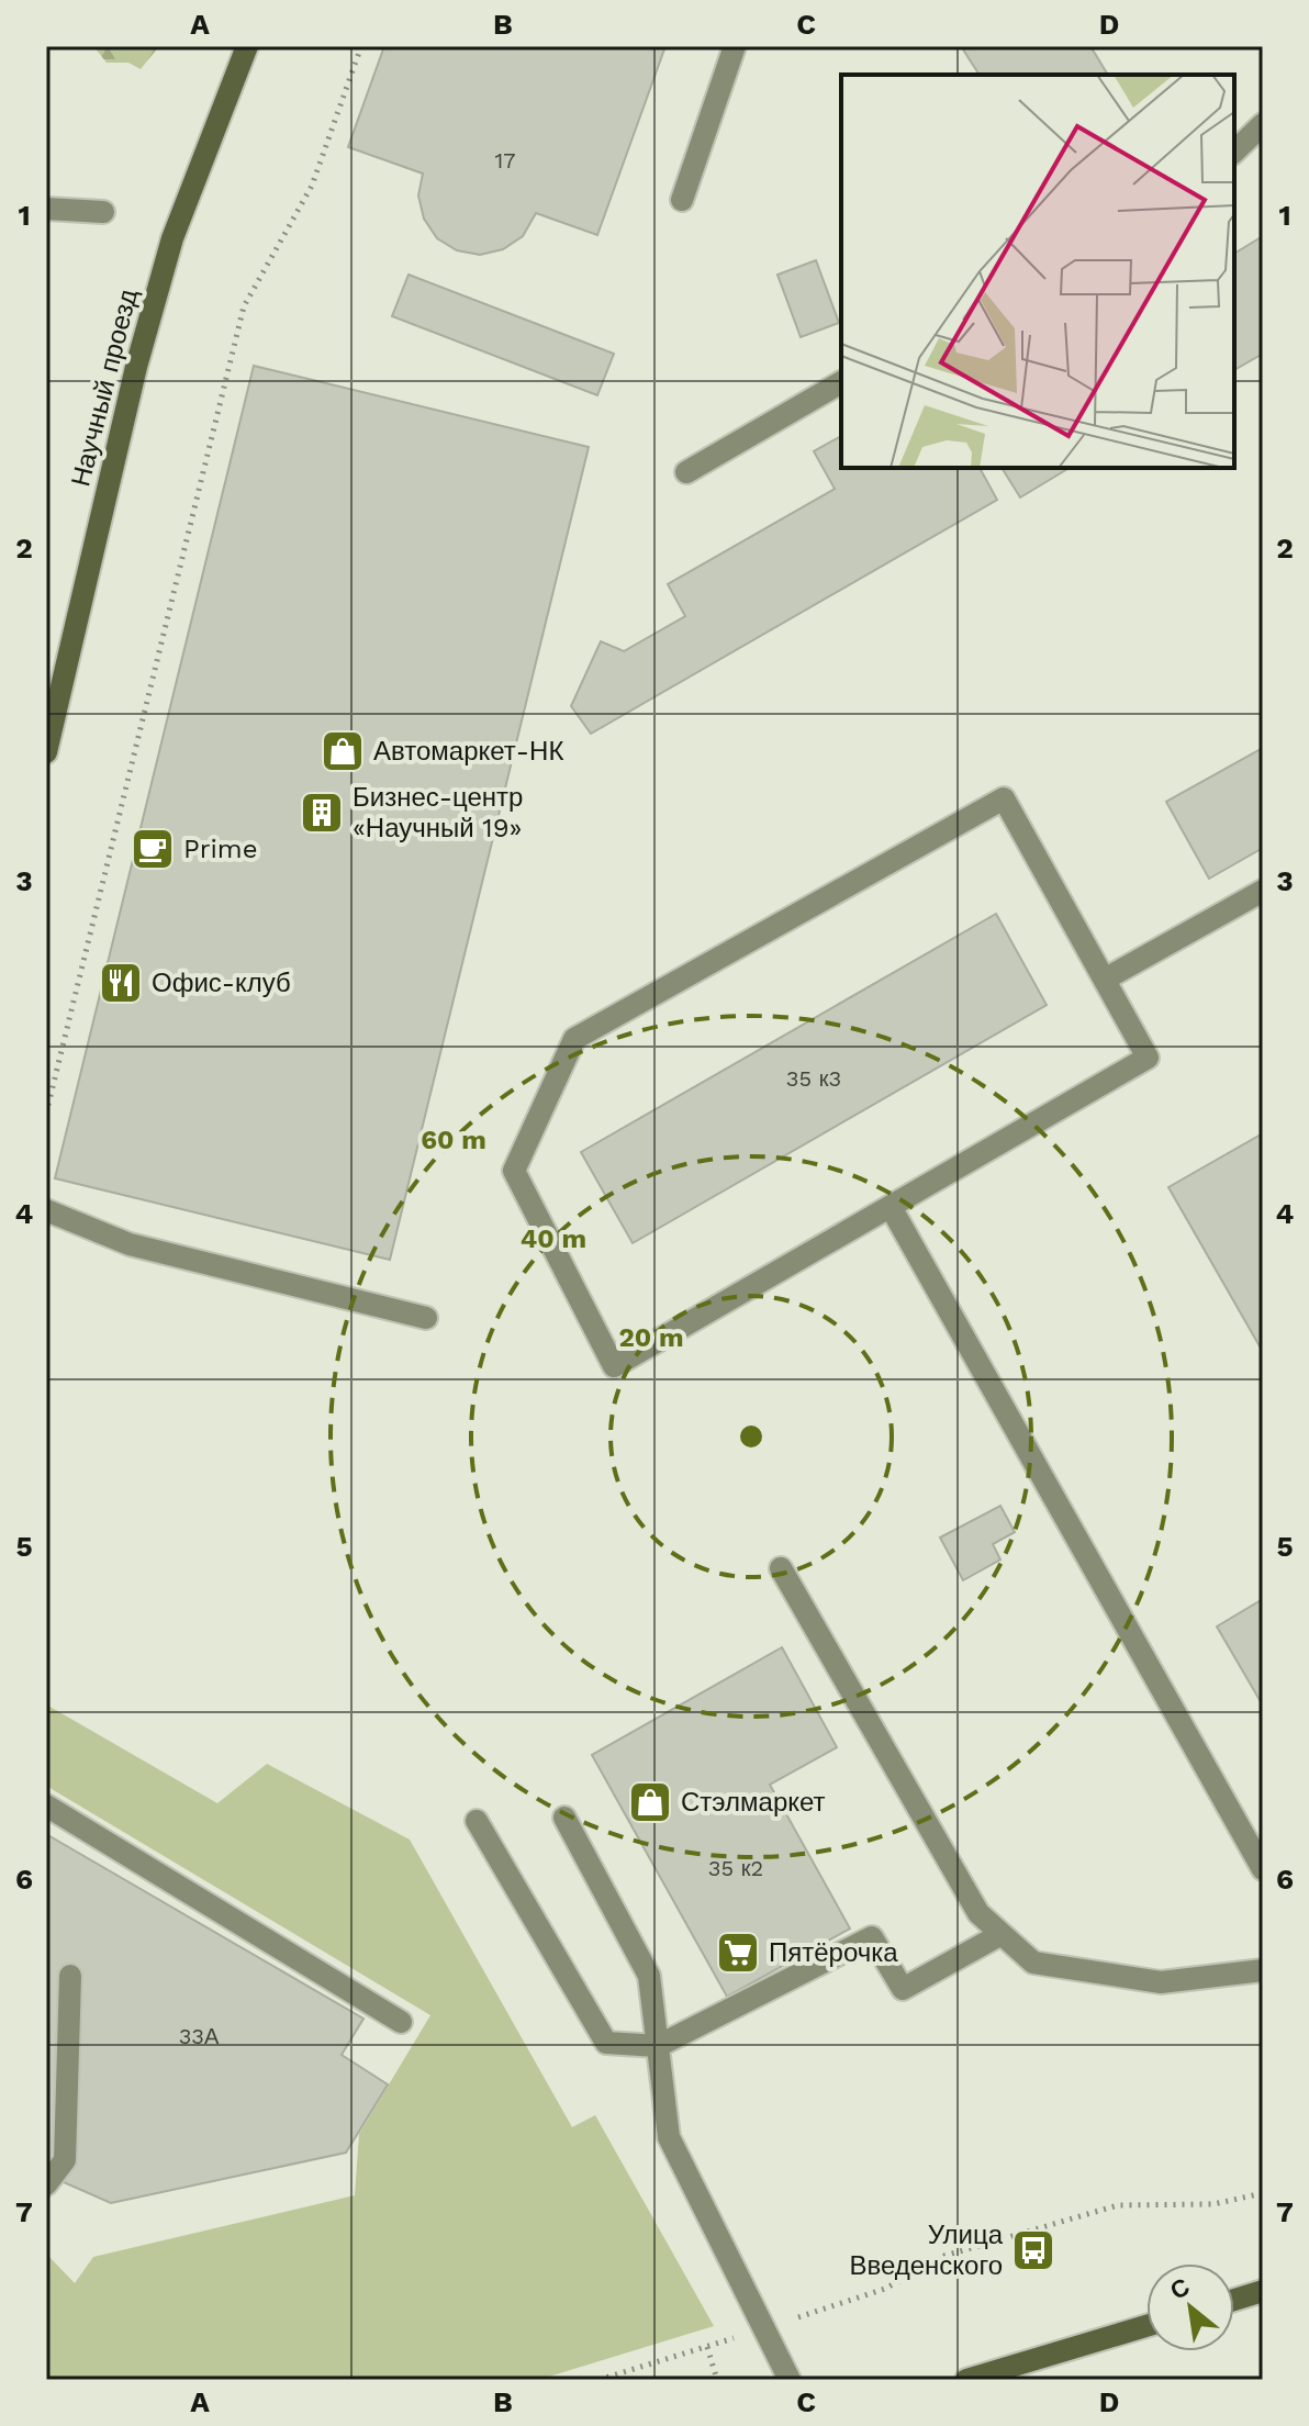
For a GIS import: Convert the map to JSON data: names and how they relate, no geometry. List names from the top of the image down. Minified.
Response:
{"streets":{"street":["Научный проезд"]},"places":{"shop":["Автомаркет-НК","Стэлмаркет"],"building":["Бизнес-центр «Научный 19»"],"cafe":["Prime"],"restaurant":["Офис-клуб"],"supermarket":["Пятёрочка"],"bus stop":["Улица Введенского"]},"house_numbers":["17","35 к3","35 к2","33А"],"north":"top left","grid":{"columns":["A","B","C","D"],"rows":["1","2","3","4","5","6","7"]},"rings":["60 m","40 m","20 m"]}
